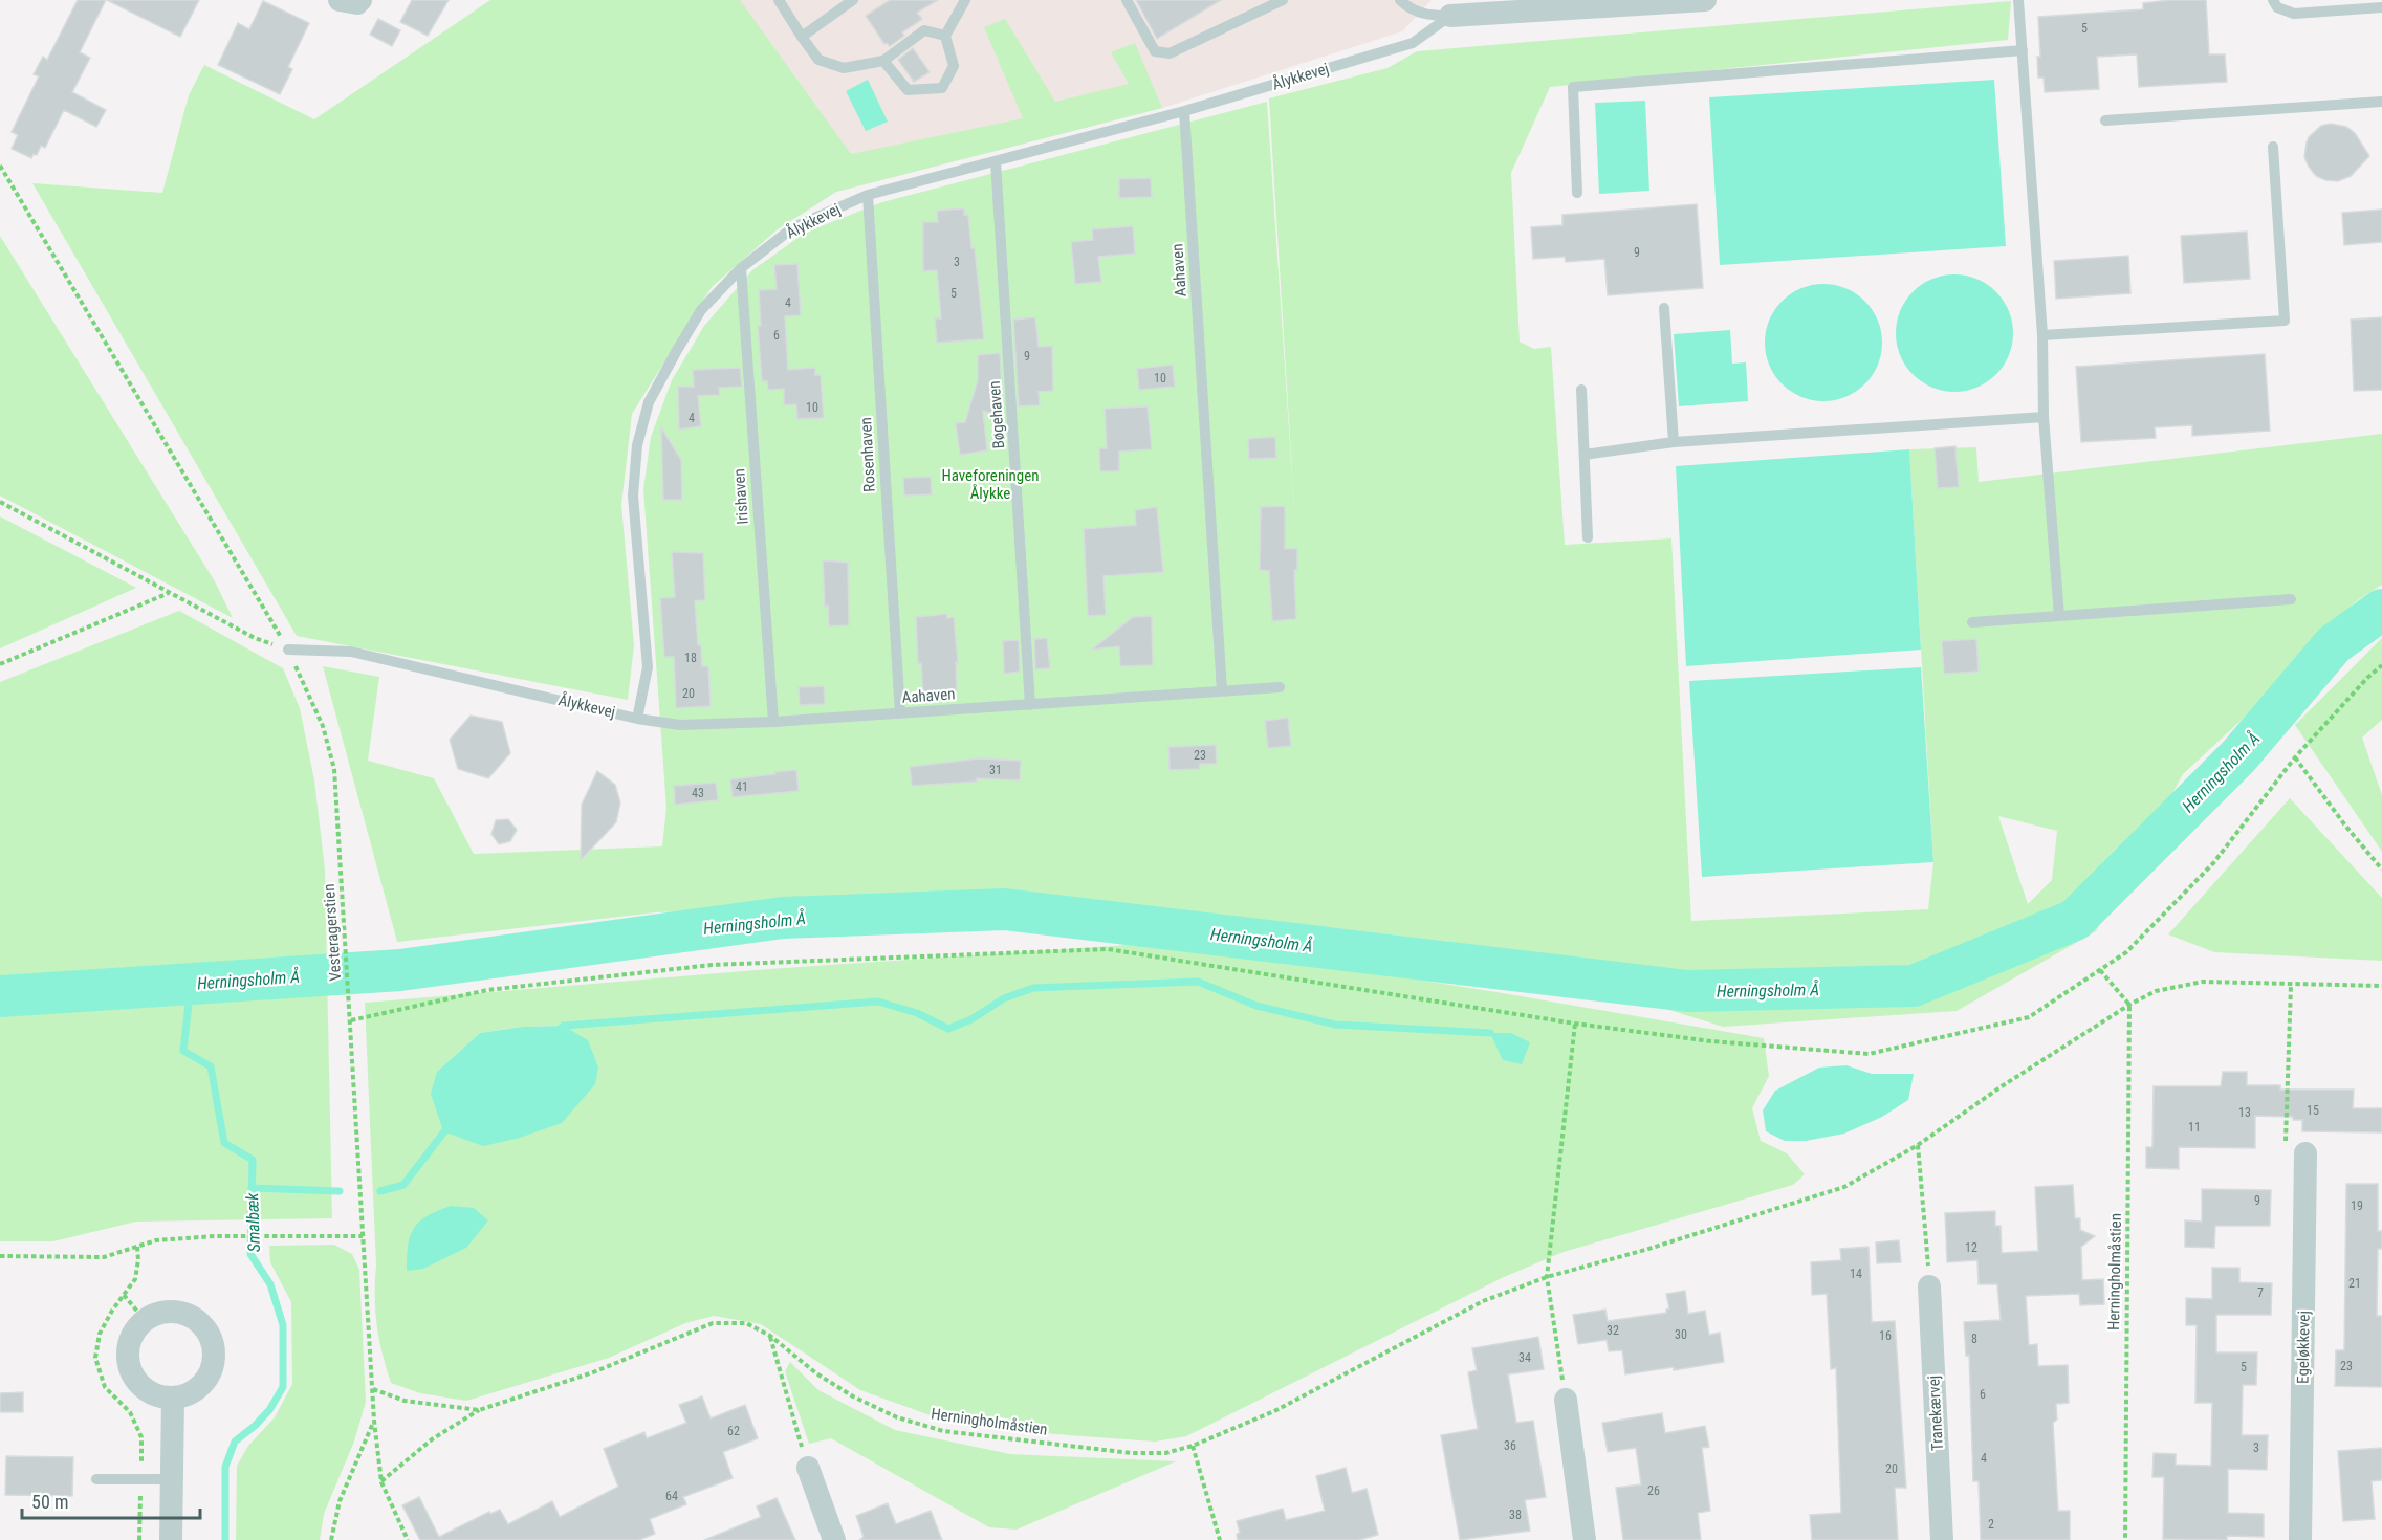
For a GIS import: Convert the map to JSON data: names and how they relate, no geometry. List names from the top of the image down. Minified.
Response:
{"streets":{"street":["Egeløkkevej","Tranekærvej"],"lane":["Ålykkevej","Aahaven","Bøgehaven","Rosenhaven","Irishaven"],"path":["Vesteragerstien","Herningholmåstien"]},"crossings":[["Ålykkevej","Aahaven"],["Ålykkevej","Bøgehaven"],["Ålykkevej","Rosenhaven"],["Ålykkevej","Irishaven"],["Ålykkevej","Vesteragerstien"],["Aahaven","Bøgehaven"],["Aahaven","Rosenhaven"],["Aahaven","Irishaven"],["Vesteragerstien","Herningholmåstien"]],"water":["Herningsholm Å","Smalbæk"],"parks":["Haveforeningen Ålykke"],"house_numbers":["5","9","3","5","4","6","9","10","10","4","18","20","23","31","41","43","15","13","11","9","19","12","14","21","7","32","30","16","8","34","23","5","6","62","36","3","4","20","26","64","38","2"],"scale_bar":"50 m"}
